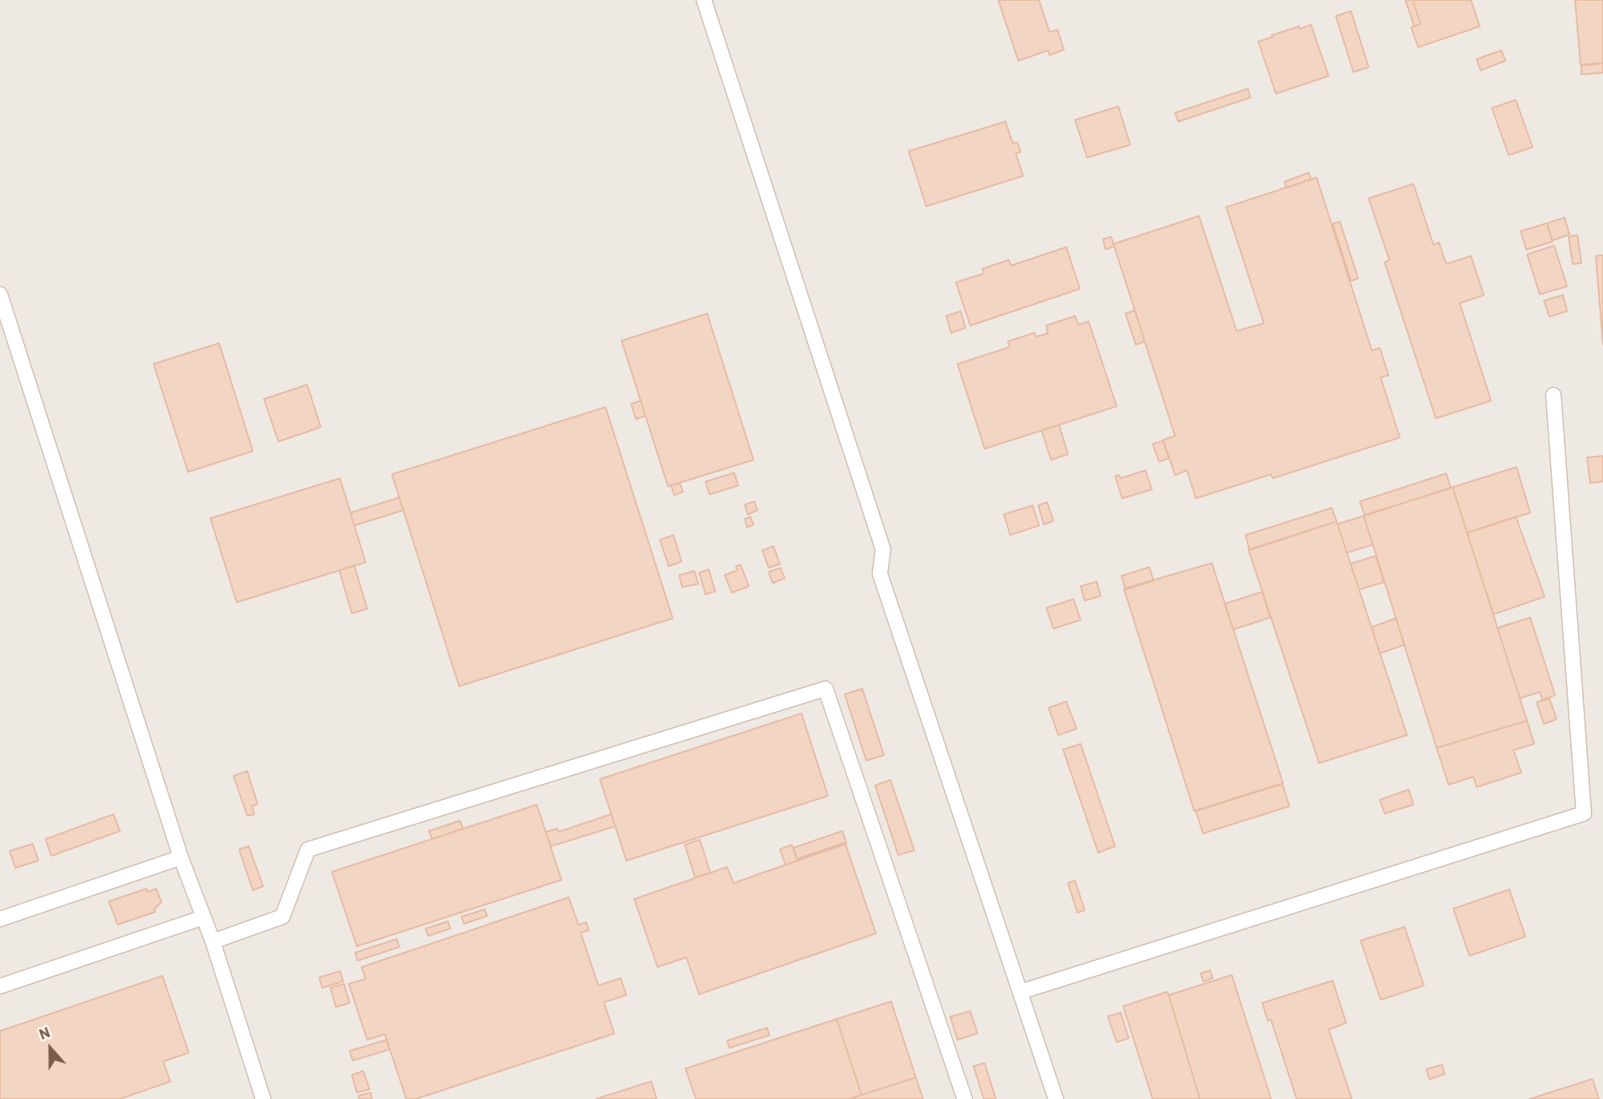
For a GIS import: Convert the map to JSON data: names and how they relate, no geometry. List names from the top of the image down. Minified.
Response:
{"north":"top"}
